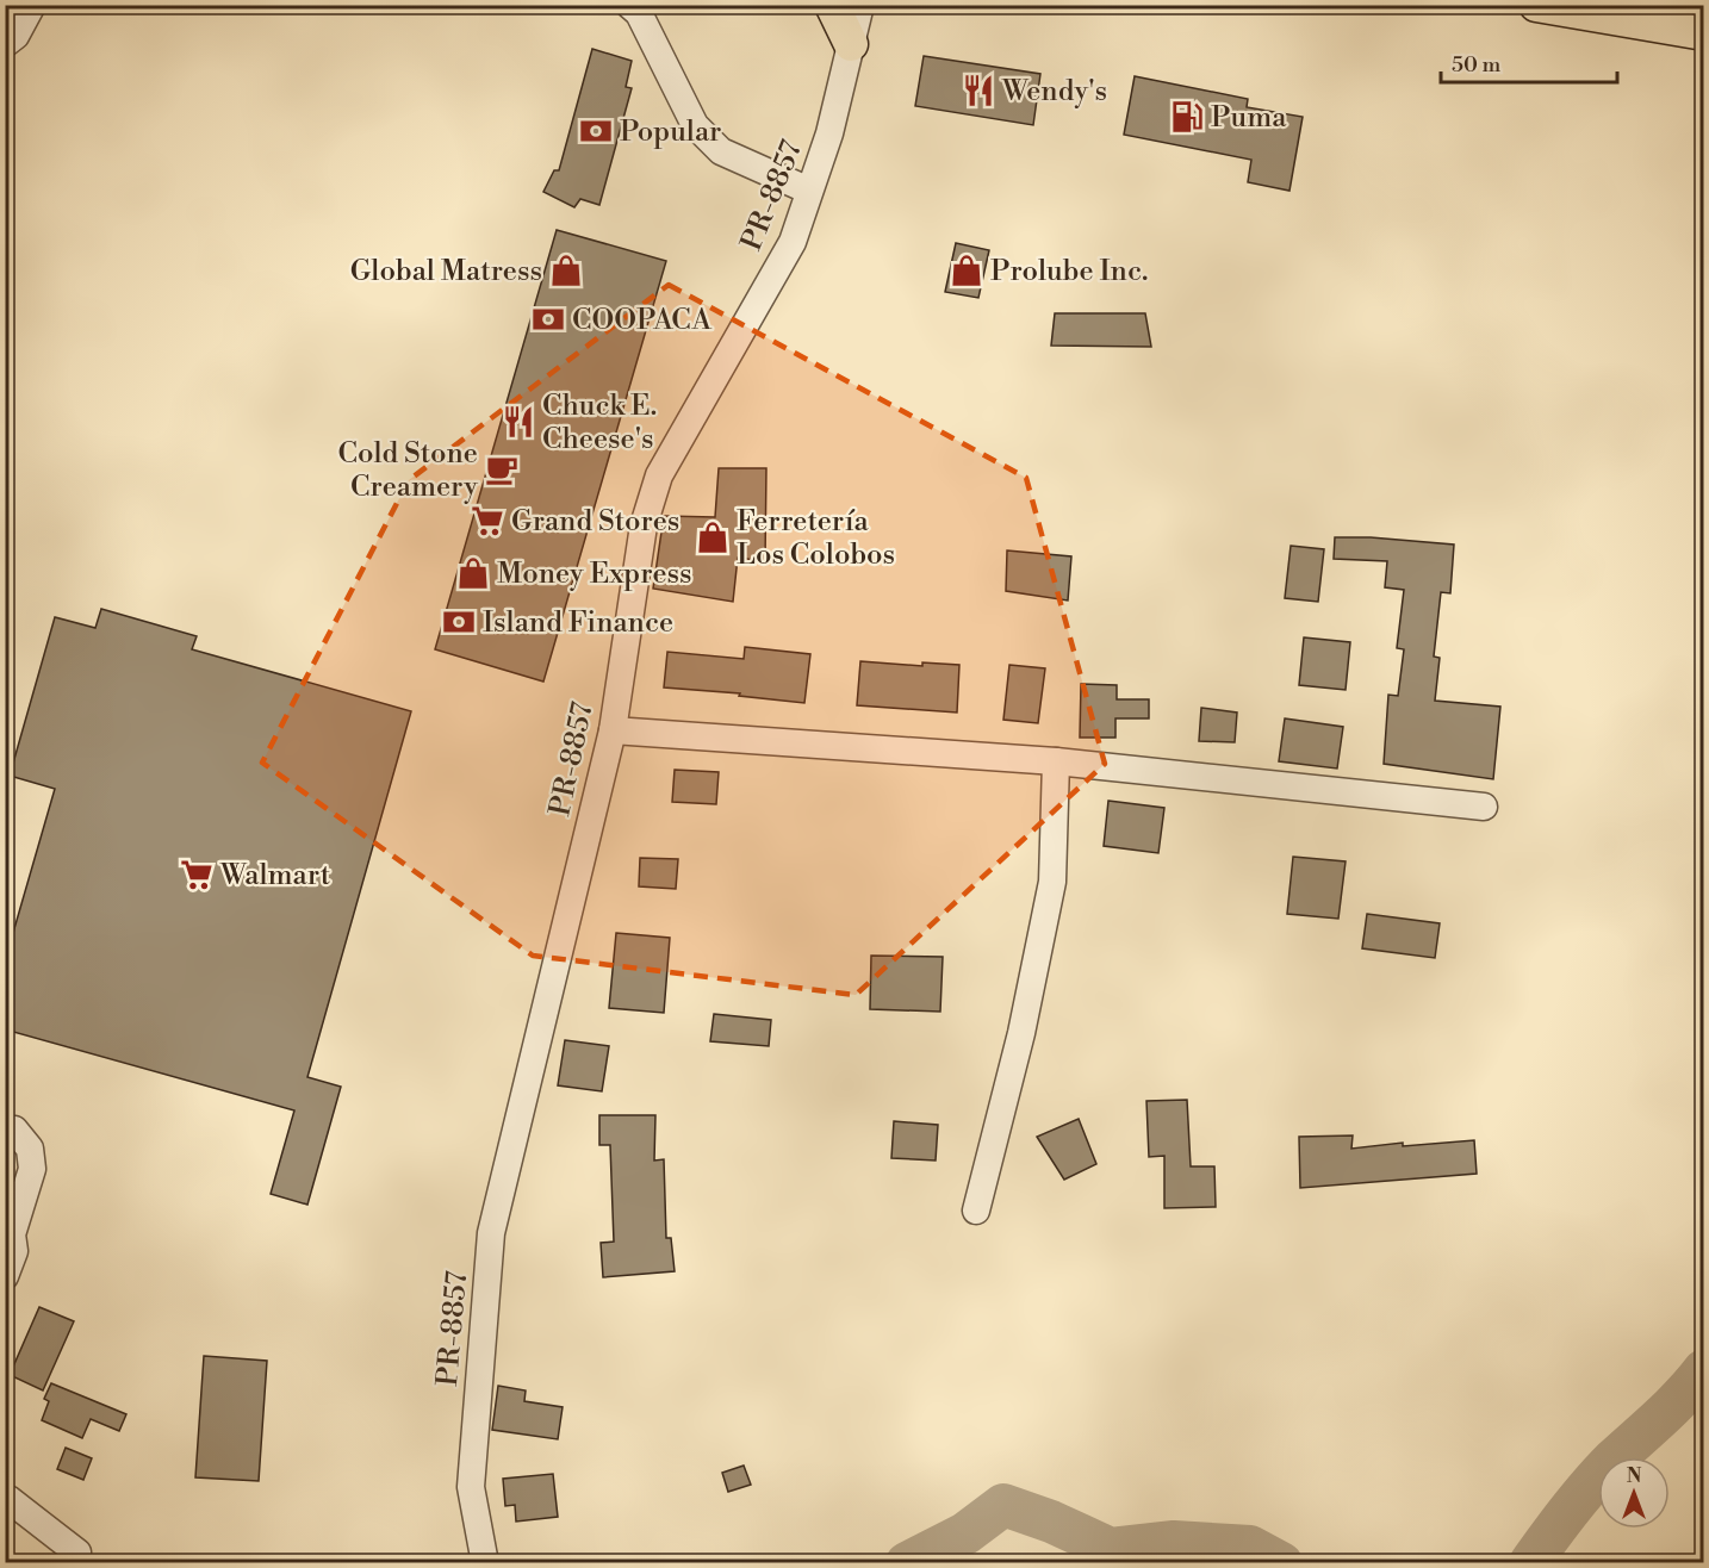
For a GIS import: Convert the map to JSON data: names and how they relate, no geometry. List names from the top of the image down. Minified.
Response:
{"streets":{"street":["PR-8857"]},"places":{"restaurant":["Wendy's","Chuck E. Cheese's"],"fuel station":["Puma"],"bank":["Popular","COOPACA","Island Finance"],"shop":["Global Matress","Prolube Inc.","Ferretería Los Colobos","Money Express"],"cafe":["Cold Stone Creamery"],"supermarket":["Grand Stores","Walmart"]},"scale_bar":"50 m","north":"top"}
